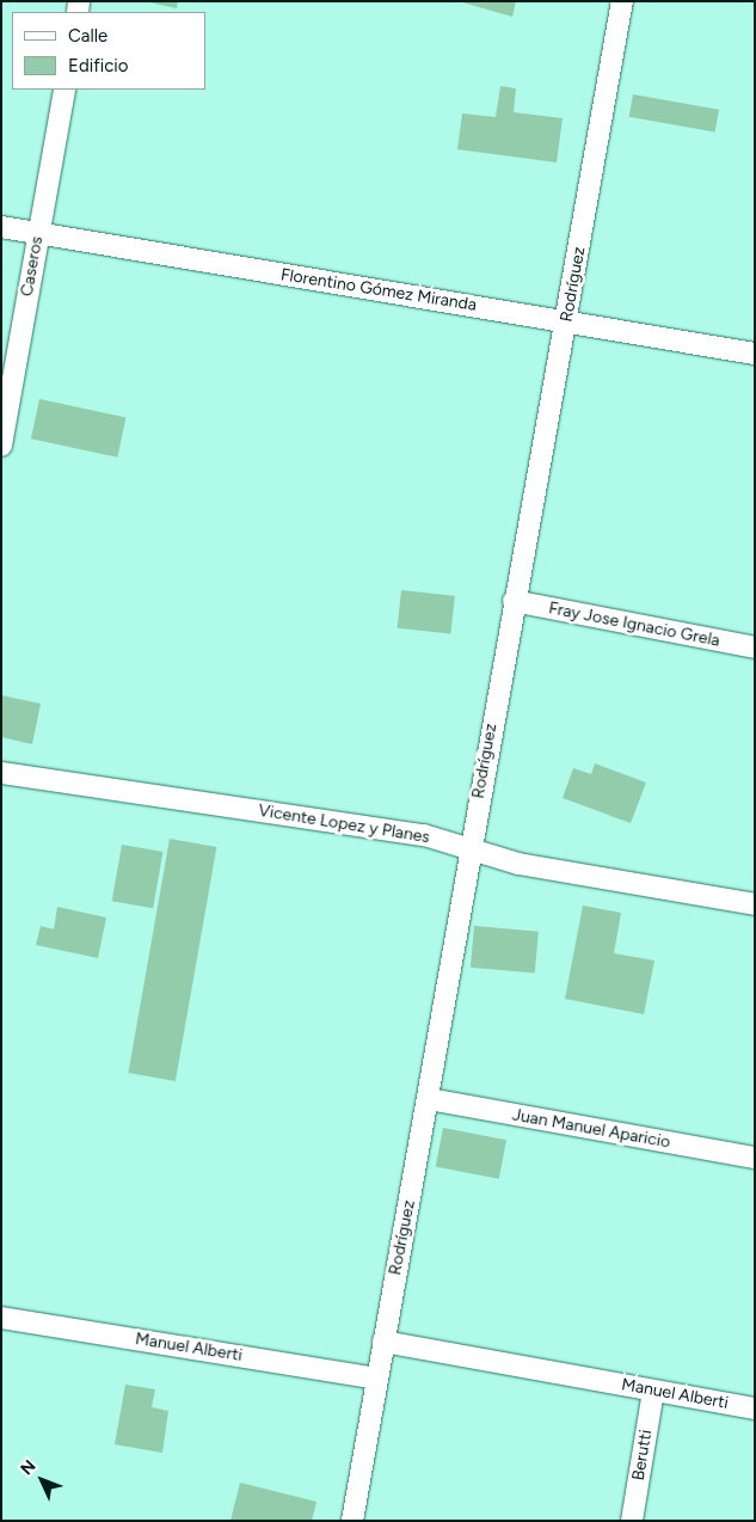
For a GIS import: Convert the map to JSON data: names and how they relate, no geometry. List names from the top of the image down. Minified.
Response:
{"streets":{"street":["Caseros","Rodríguez","Florentino Gómez Miranda","Fray Jose Ignacio Grela","Vicente Lopez y Planes","Juan Manuel Aparicio","Manuel Alberti","Berutti"]},"crossings":[["Caseros","Florentino Gómez Miranda"],["Rodríguez","Florentino Gómez Miranda"],["Rodríguez","Fray Jose Ignacio Grela"],["Rodríguez","Vicente Lopez y Planes"],["Rodríguez","Juan Manuel Aparicio"],["Rodríguez","Manuel Alberti"],["Manuel Alberti","Berutti"]],"legend":["Calle","Edificio"],"north":"top left"}
